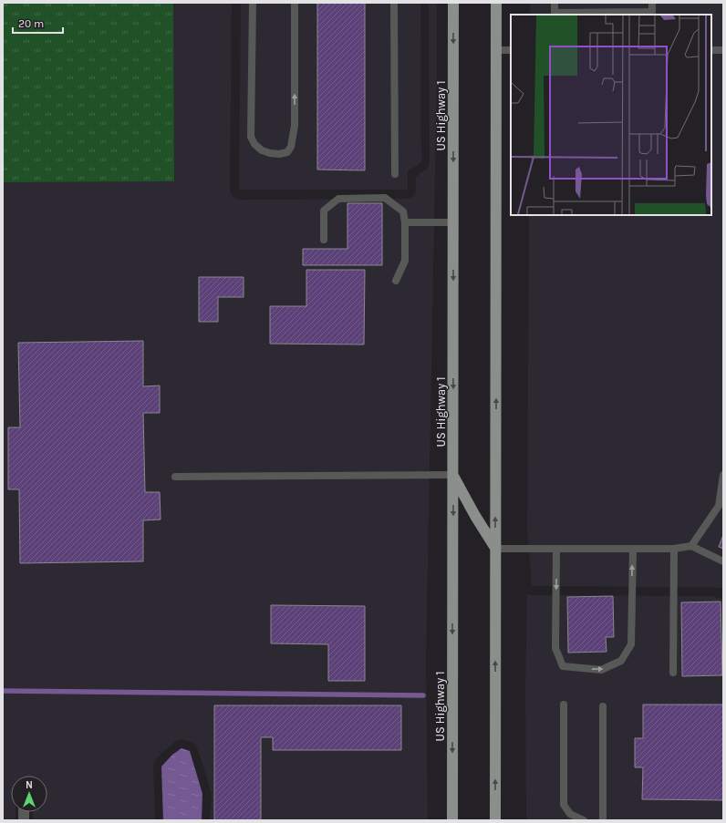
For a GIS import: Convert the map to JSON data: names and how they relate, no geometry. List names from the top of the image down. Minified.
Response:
{"streets":{"main road":["US Highway 1"]},"scale_bar":"20 m","north":"top"}
